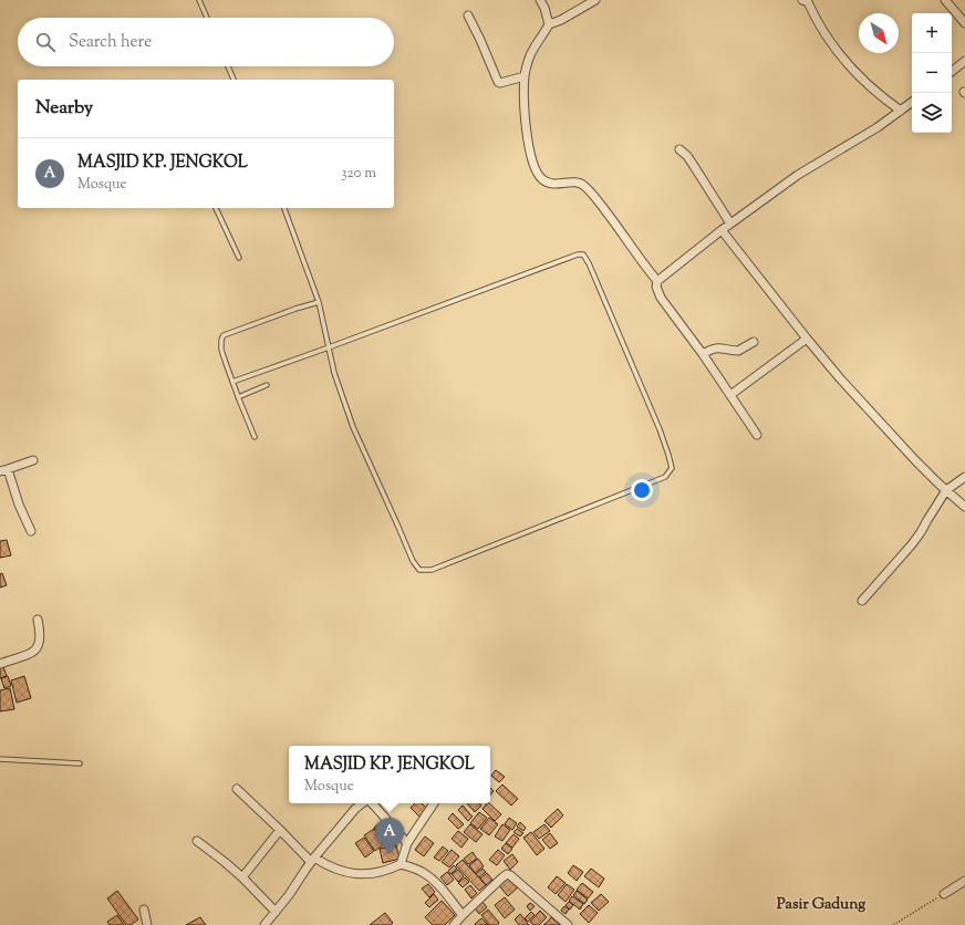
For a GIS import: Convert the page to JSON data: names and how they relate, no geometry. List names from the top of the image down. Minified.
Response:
{"districts":["Pasir Gadung"],"north":"bottom right","page":{"map_buttons":["+","−"],"search":"Search here","heading":"Nearby","list":[{"mark":"A","name":"MASJID KP. JENGKOL","note":"Mosque","value":"320 m"}],"popup":["MASJID KP. JENGKOL","Mosque"],"pins":"A"}}
